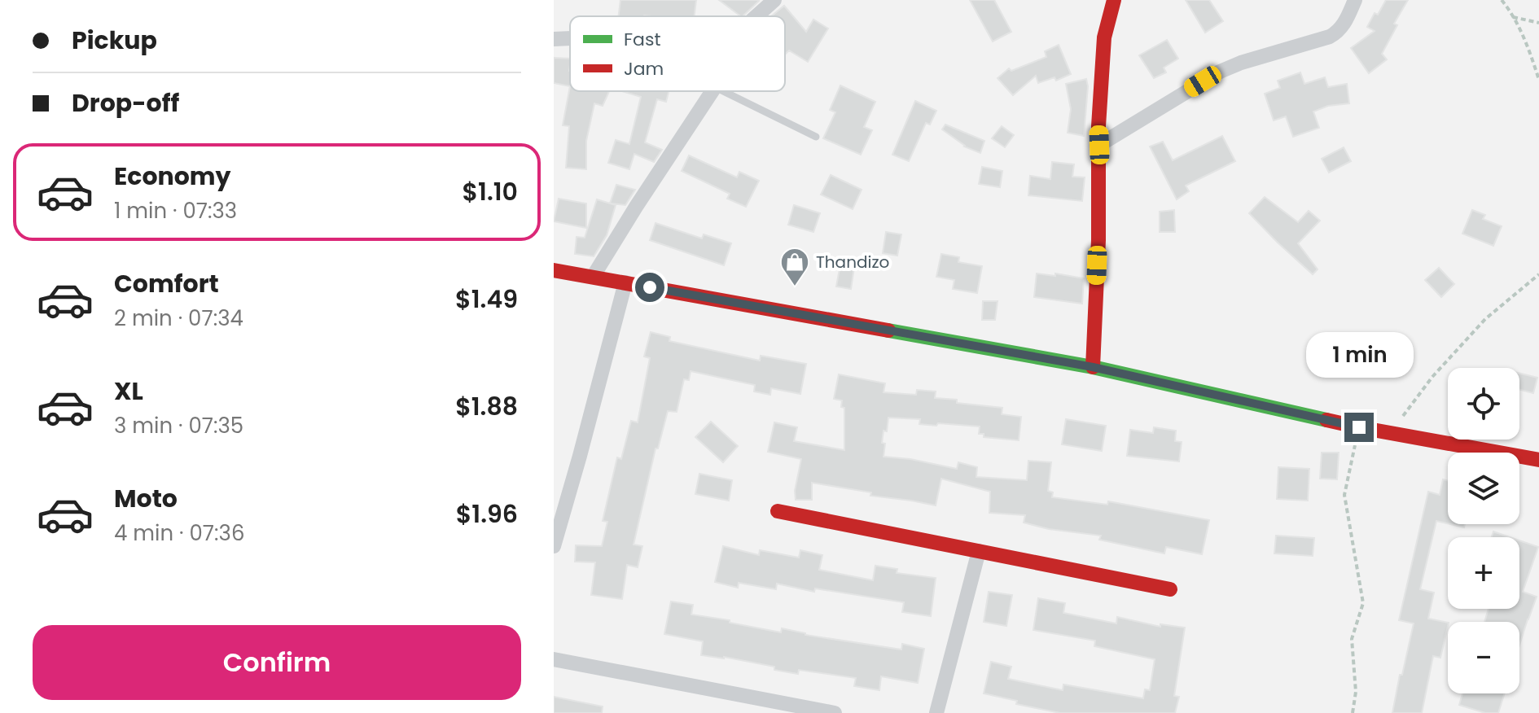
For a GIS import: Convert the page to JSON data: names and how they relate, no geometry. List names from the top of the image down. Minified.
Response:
{"places":{"shop":["Thandizo"]},"legend":["Fast","Jam"],"page":{"banner":["Pickup","Drop-off"],"list":[{"name":"Economy","note":"1 min · 07:33","value":"$1.10"},{"name":"Comfort","note":"2 min · 07:34","value":"$1.49"},{"name":"XL","note":"3 min · 07:35","value":"$1.88"},{"name":"Moto","note":"4 min · 07:36","value":"$1.96"}],"bubble":"1 min","map_buttons":["+","−"],"buttons":"Confirm"}}
